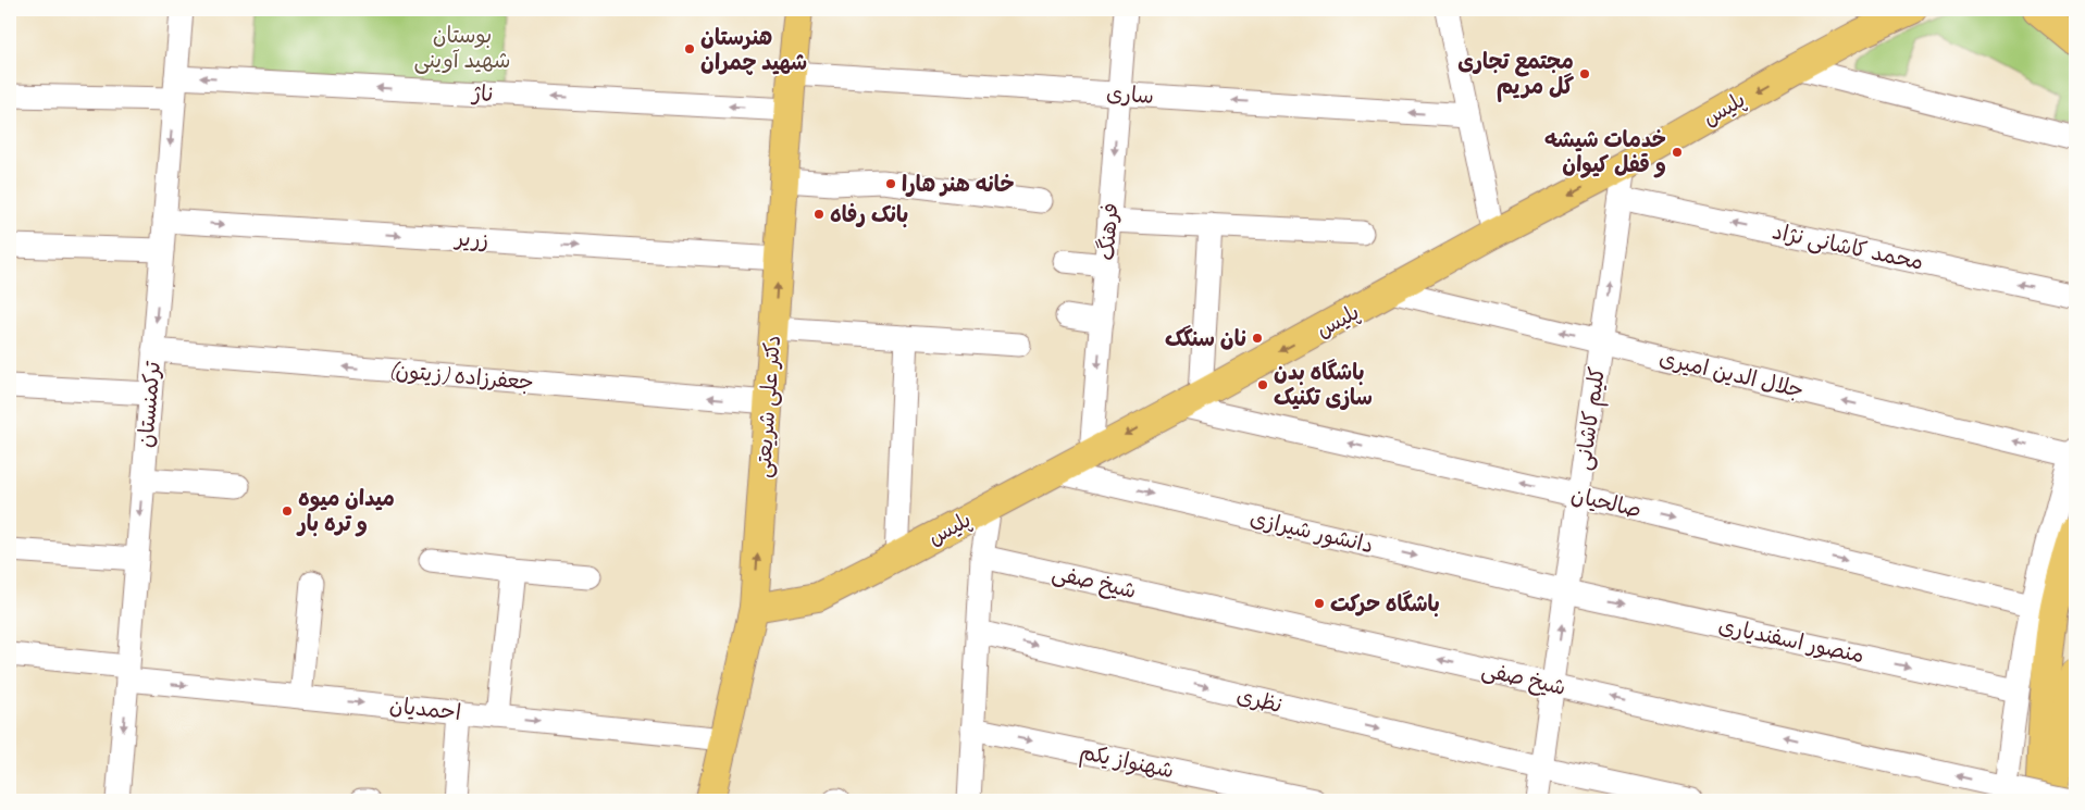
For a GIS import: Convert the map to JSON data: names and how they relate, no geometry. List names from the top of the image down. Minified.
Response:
{"streets":{"main road":["پلیس","دکتر علی شریعتی"],"street":["ناژ","ساری","فرهنگ","زریر","محمد کاشانی نژاد","جلال الدین امیری","جعفرزاده (زیتون)","ترکمنستان","کلیم کاشانی","صالحیان","دانشور شیرازی","شیخ صفی","منصور اسفندیاری","نظری","احمدیان","شهنواز یکم"]},"crossings":[["ناژ","ترکمنستان"],["ناژ","دکتر علی شریعتی"],["ساری","فرهنگ"],["ساری","دکتر علی شریعتی"],["پلیس","فرهنگ"],["پلیس","جلال الدین امیری"],["پلیس","دکتر علی شریعتی"],["پلیس","کلیم کاشانی"],["پلیس","صالحیان"],["پلیس","دانشور شیرازی"],["زریر","ترکمنستان"],["زریر","دکتر علی شریعتی"],["محمد کاشانی نژاد","کلیم کاشانی"],["جلال الدین امیری","کلیم کاشانی"],["جعفرزاده (زیتون)","ترکمنستان"],["جعفرزاده (زیتون)","دکتر علی شریعتی"],["ترکمنستان","احمدیان"],["دکتر علی شریعتی","احمدیان"],["کلیم کاشانی","صالحیان"],["کلیم کاشانی","دانشور شیرازی"],["کلیم کاشانی","شیخ صفی"],["کلیم کاشانی","منصور اسفندیاری"],["کلیم کاشانی","نظری"],["دانشور شیرازی","منصور اسفندیاری"]],"one_way":["ناژ","پلیس","زریر","جلال الدین امیری","ترکمنستان","کلیم کاشانی","دانشور شیرازی","شیخ صفی","منصور اسفندیاری","نظری","شهنواز یکم"],"parks":["بوستان شهید آوینی"],"places":["هنرستان شهید چمران","مجتمع تجاری گل مریم","خدمات شیشه و قفل کیوان","خانه هنر هارا","بانک رفاه","نان سنگک","باشگاه بدن سازی تکنیک","میدان میوه و تره بار","باشگاه حرکت"]}
